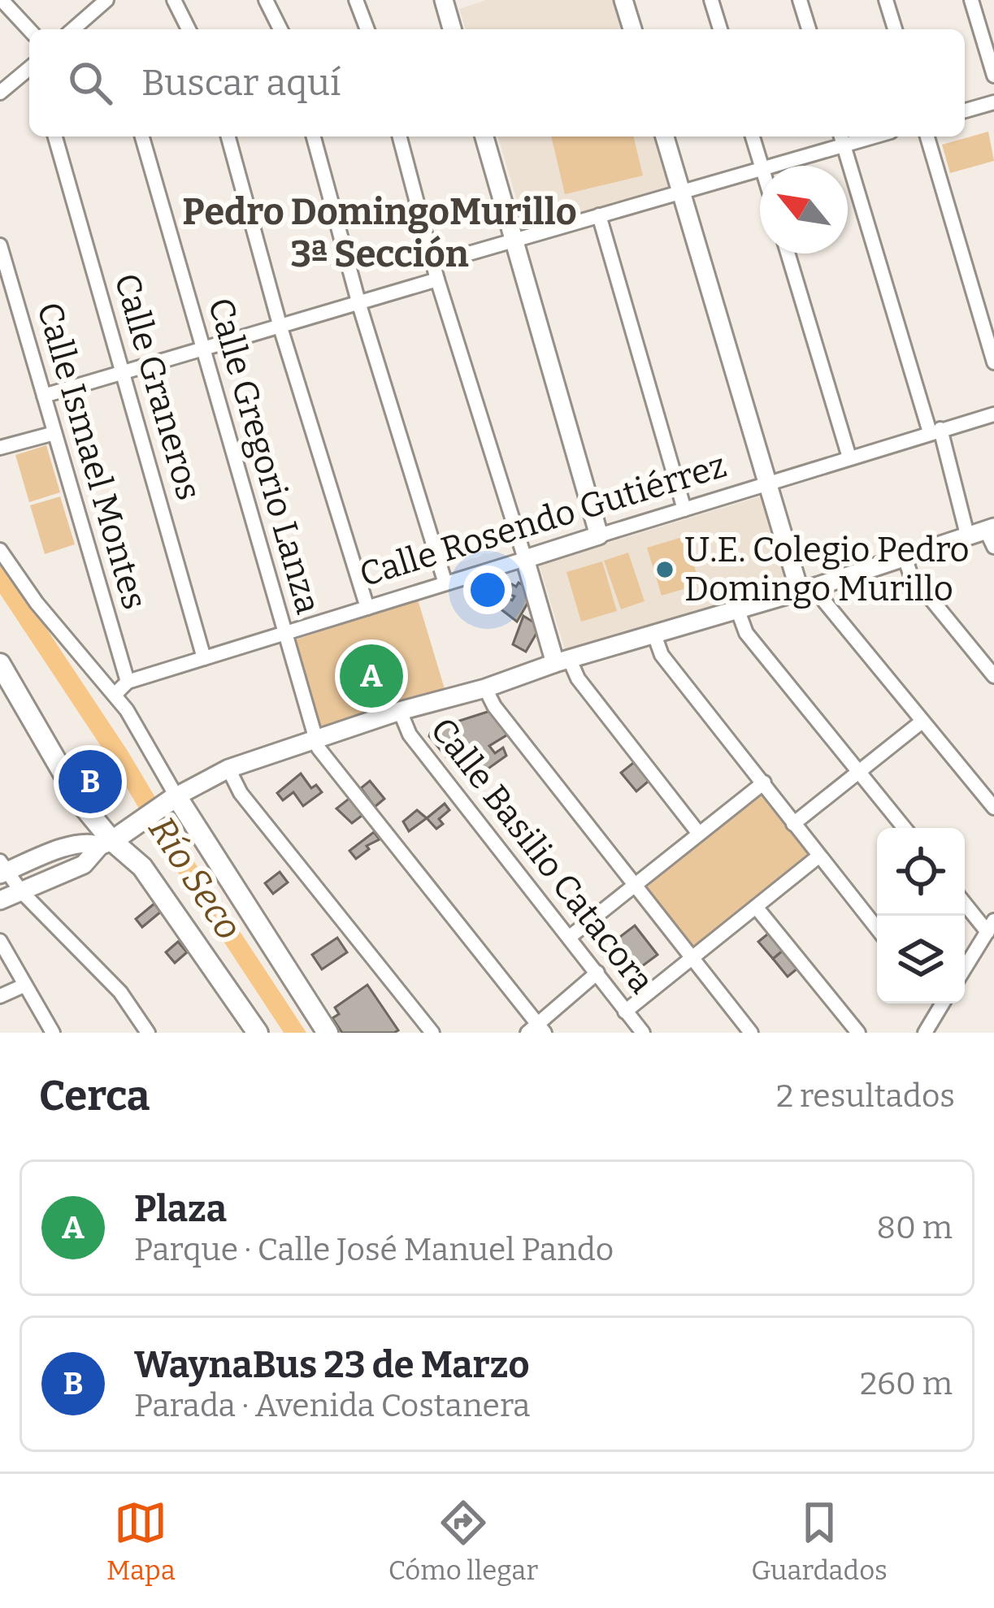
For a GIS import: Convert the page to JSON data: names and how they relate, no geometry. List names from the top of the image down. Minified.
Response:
{"streets":{"street":["Calle Graneros","Calle Ismael Montes","Calle Gregorio Lanza","Calle Rosendo Gutiérrez","Calle Basilio Catacora"]},"crossings":[["Calle Graneros","Calle Rosendo Gutiérrez"],["Calle Ismael Montes","Calle Rosendo Gutiérrez"],["Calle Gregorio Lanza","Calle Rosendo Gutiérrez"]],"districts":["Pedro DomingoMurillo 3ª Sección"],"water":["Río Seco"],"places":["U.E. Colegio Pedro Domingo Murillo"],"north":"top left","page":{"search":"Buscar aquí","pins":["A","B"],"heading":["Cerca","2 resultados"],"list":[{"mark":"A","name":"Plaza","note":"Parque · Calle José Manuel Pando","value":"80 m"},{"mark":"B","name":"WaynaBus 23 de Marzo","note":"Parada · Avenida Costanera","value":"260 m"}],"nav":["Mapa","Cómo llegar","Guardados"]}}
